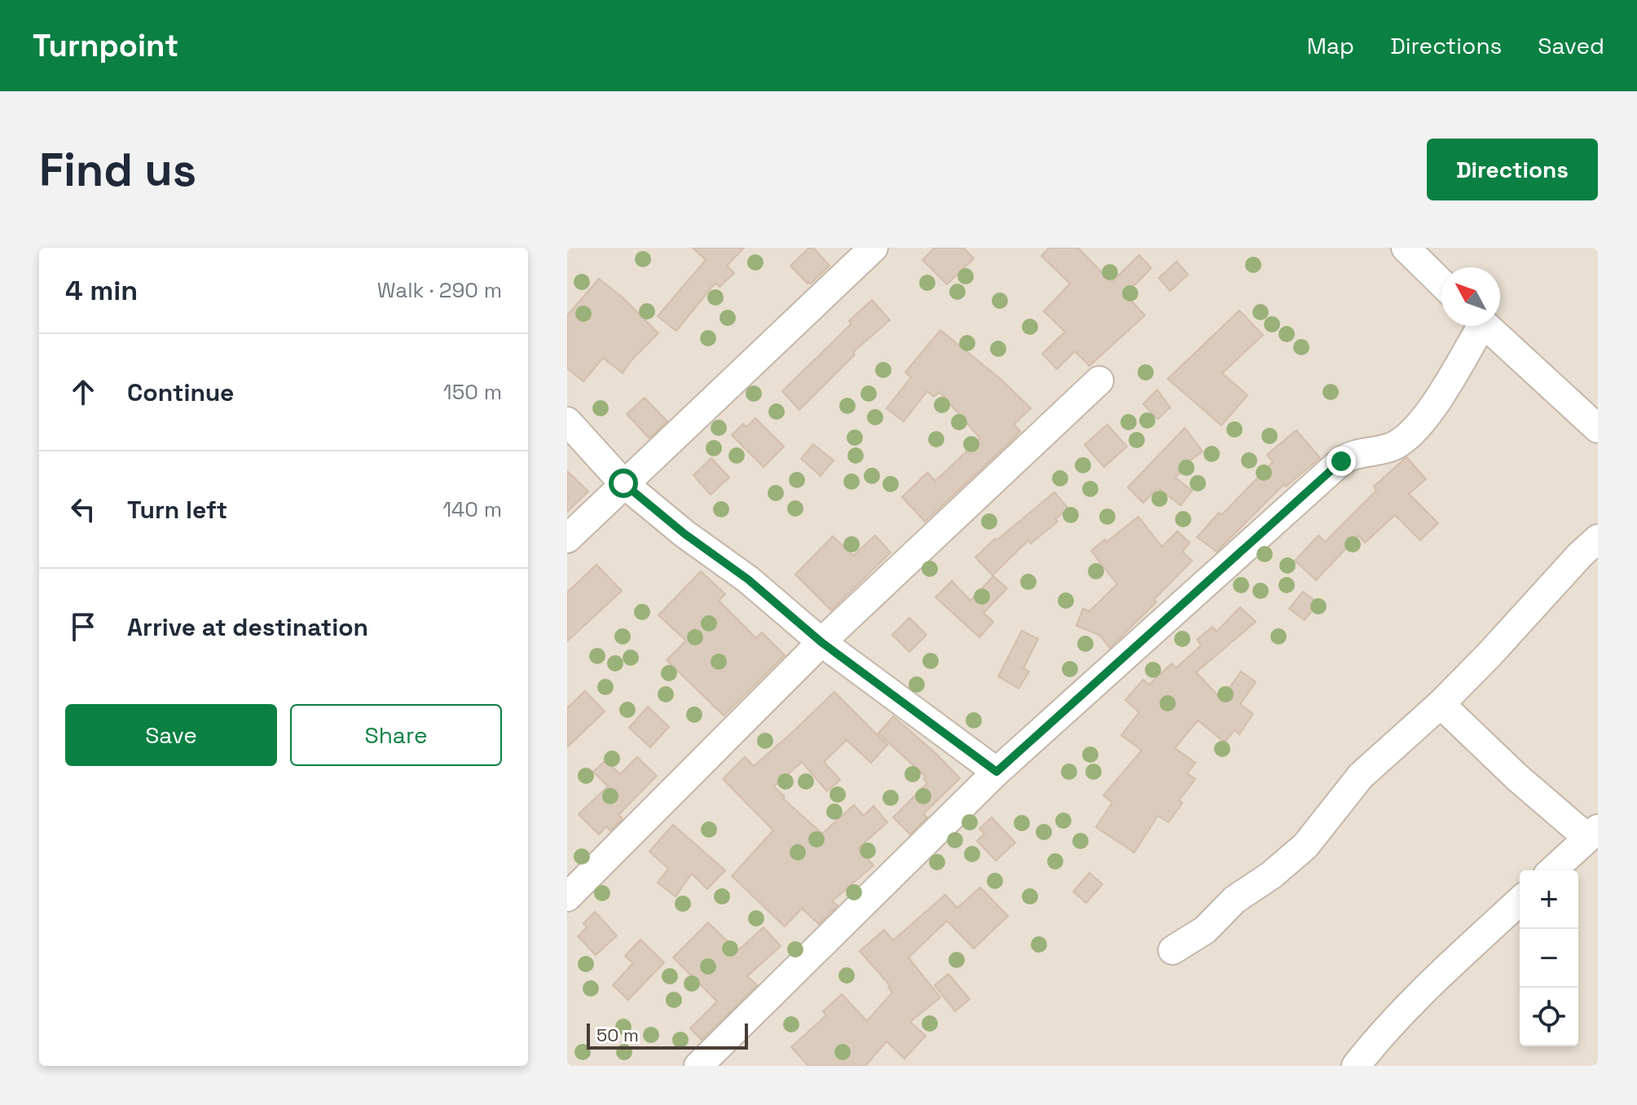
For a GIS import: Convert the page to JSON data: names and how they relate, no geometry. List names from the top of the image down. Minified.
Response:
{"scale_bar":"50 m","north":"top left","page":{"header":"Turnpoint","nav":["Map","Directions","Saved"],"buttons":["Directions",["Save","Share"]],"title":"Find us","heading":["4 min","Walk · 290 m"],"list":[["Continue","150 m"],["Turn left","140 m"],"Arrive at destination"],"map_buttons":["+","−"],"scale":"50 m"}}
